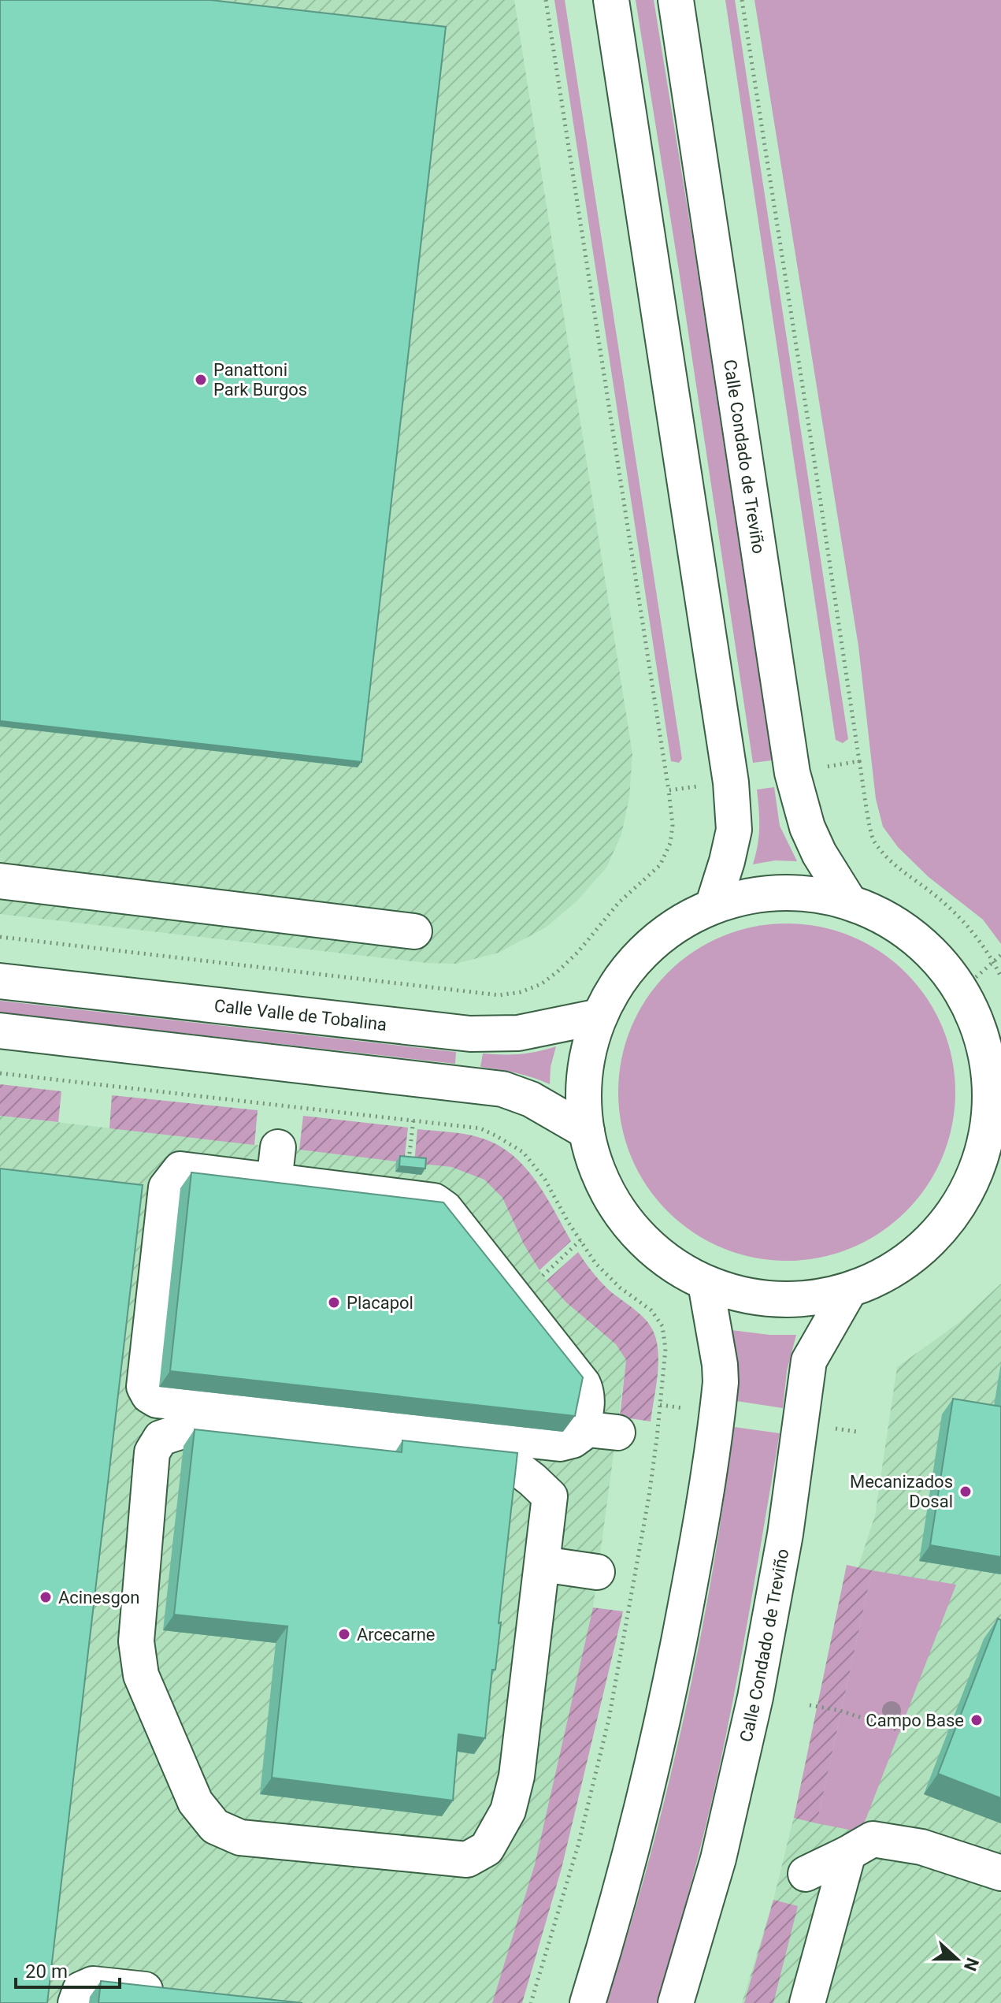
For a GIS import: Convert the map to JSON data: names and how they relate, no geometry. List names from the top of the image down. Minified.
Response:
{"streets":{"street":["Calle Condado de Treviño","Calle Valle de Tobalina"]},"places":["Panattoni Park Burgos","Placapol","Mecanizados Dosal","Acinesgon","Arcecarne","Campo Base"],"scale_bar":"20 m","north":"right"}
